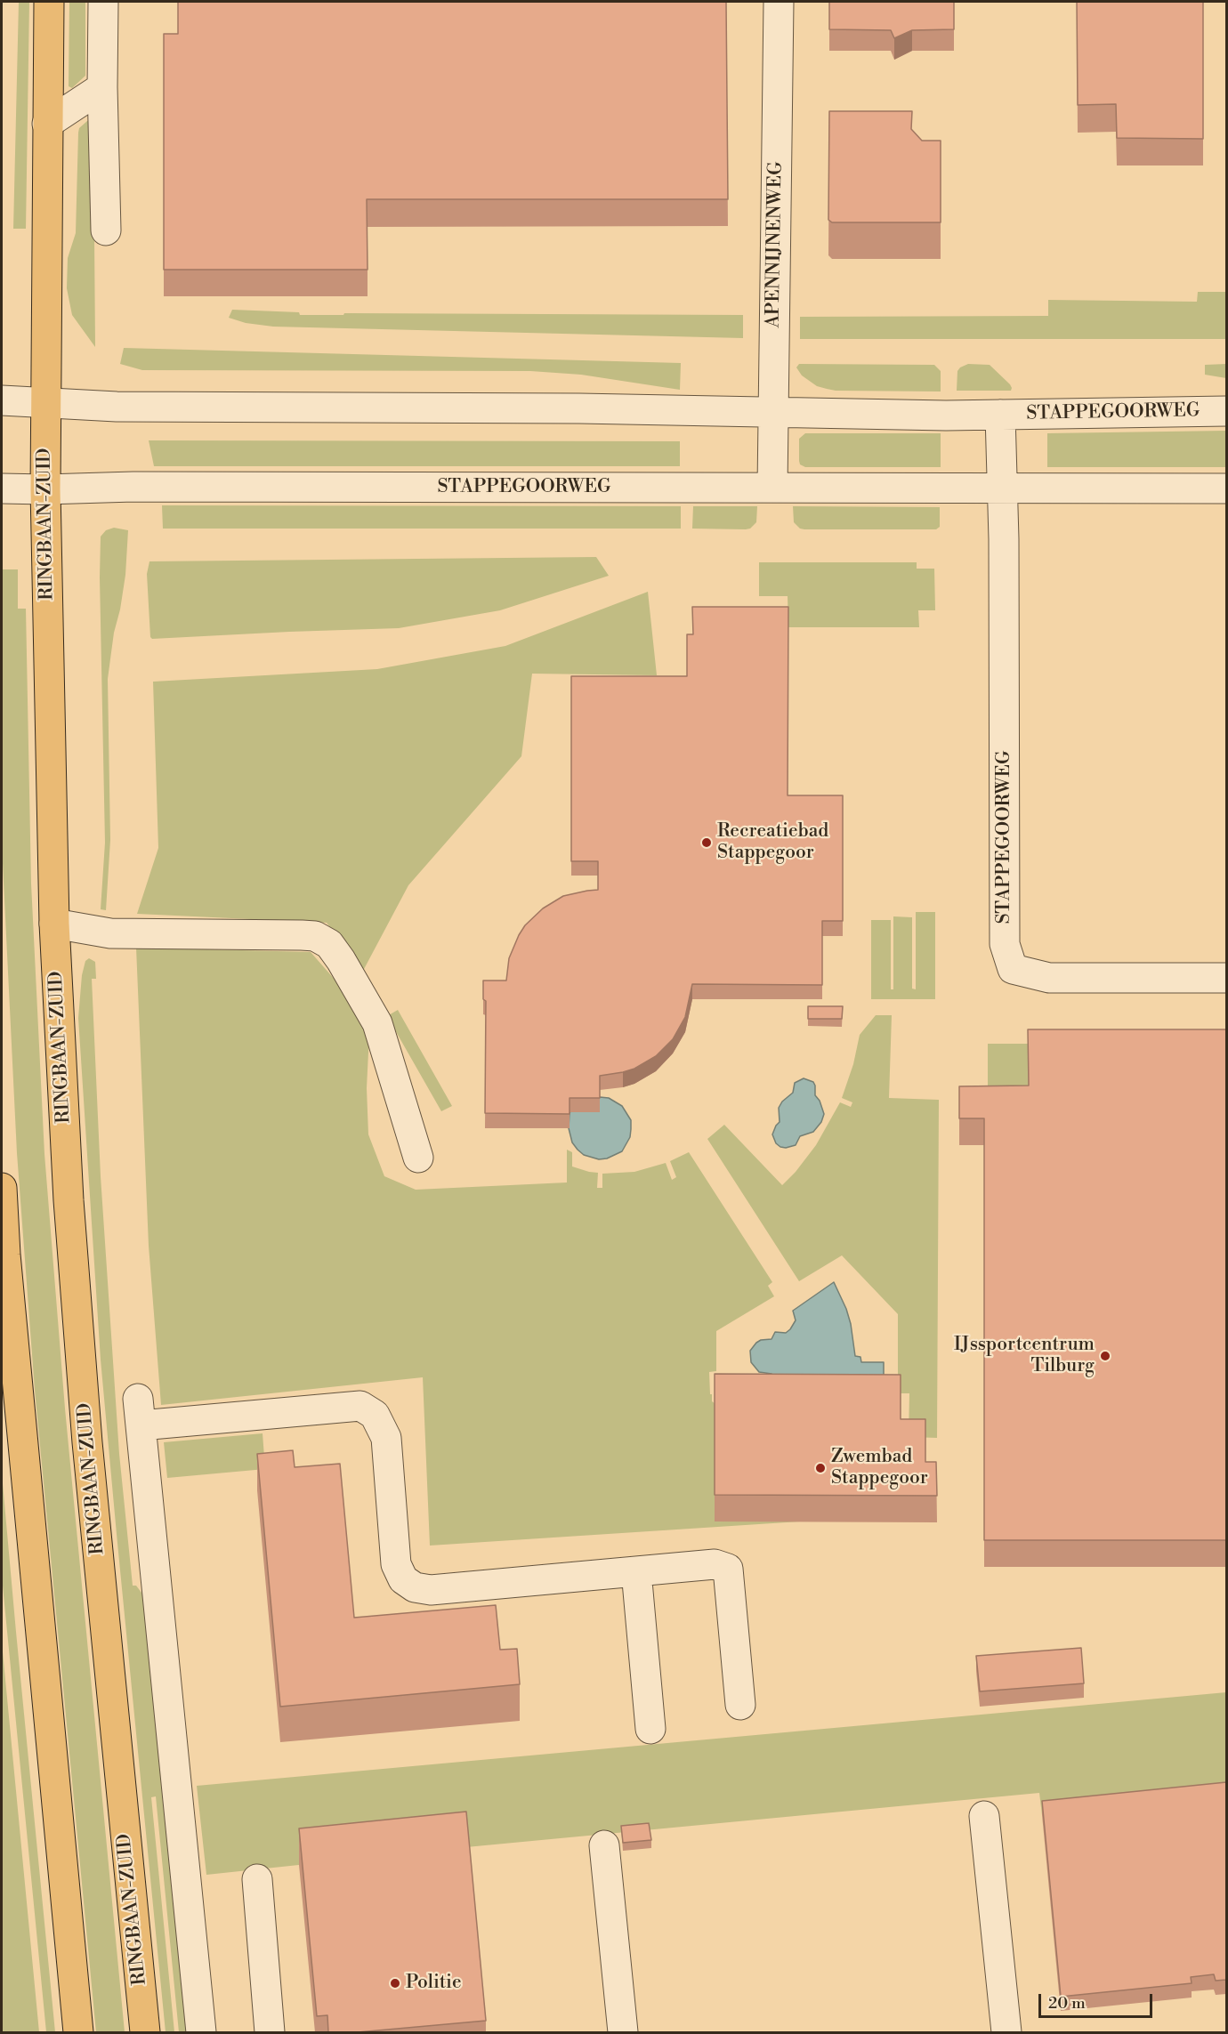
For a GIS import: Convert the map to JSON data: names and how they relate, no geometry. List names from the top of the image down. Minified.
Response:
{"streets":{"main road":["RINGBAAN-ZUID"],"street":["APENNIJNENWEG","STAPPEGOORWEG"]},"crossings":[["APENNIJNENWEG","STAPPEGOORWEG"],["STAPPEGOORWEG","RINGBAAN-ZUID"]],"places":["Recreatiebad Stappegoor","IJssportcentrum Tilburg","Zwembad Stappegoor","Politie"],"scale_bar":"20 m"}
